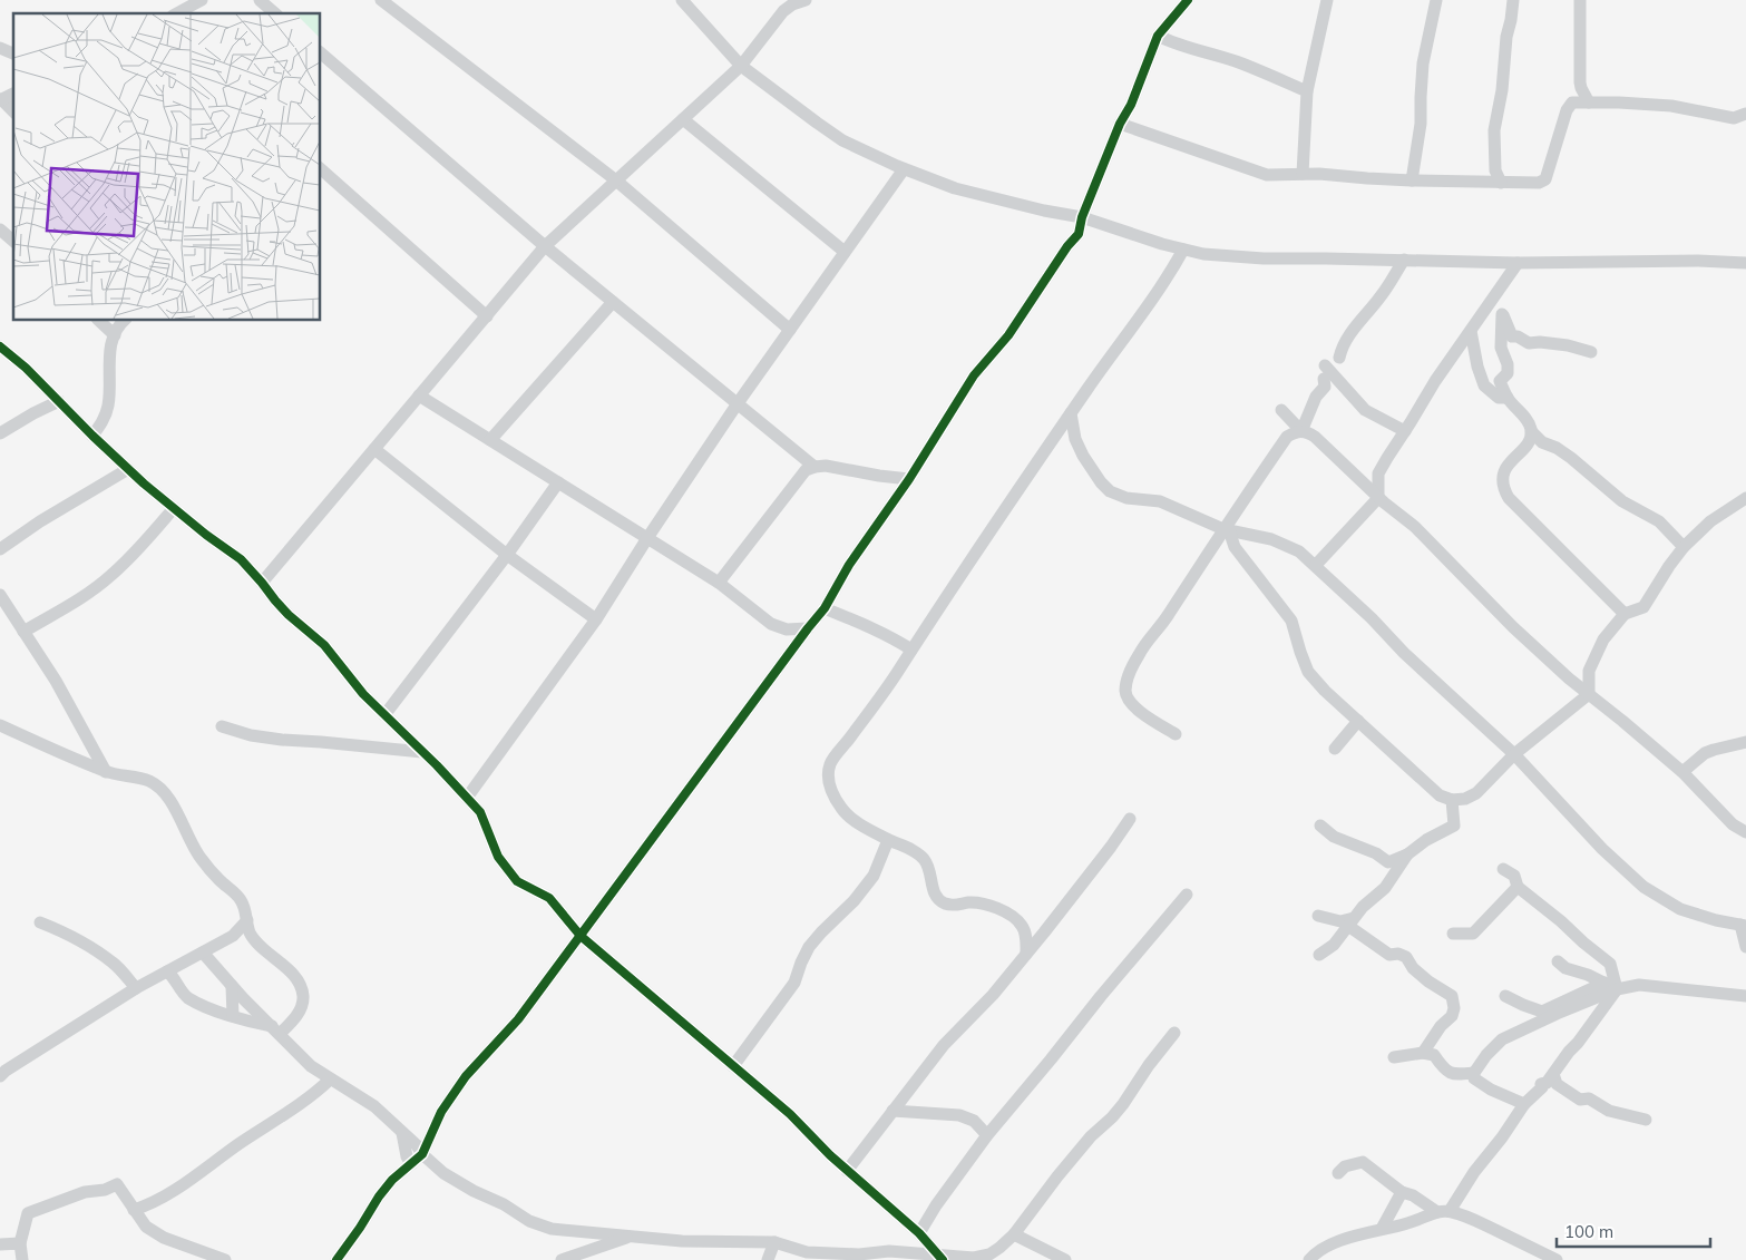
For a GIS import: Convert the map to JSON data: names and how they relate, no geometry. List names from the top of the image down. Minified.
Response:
{"scale_bar":"100 m"}
